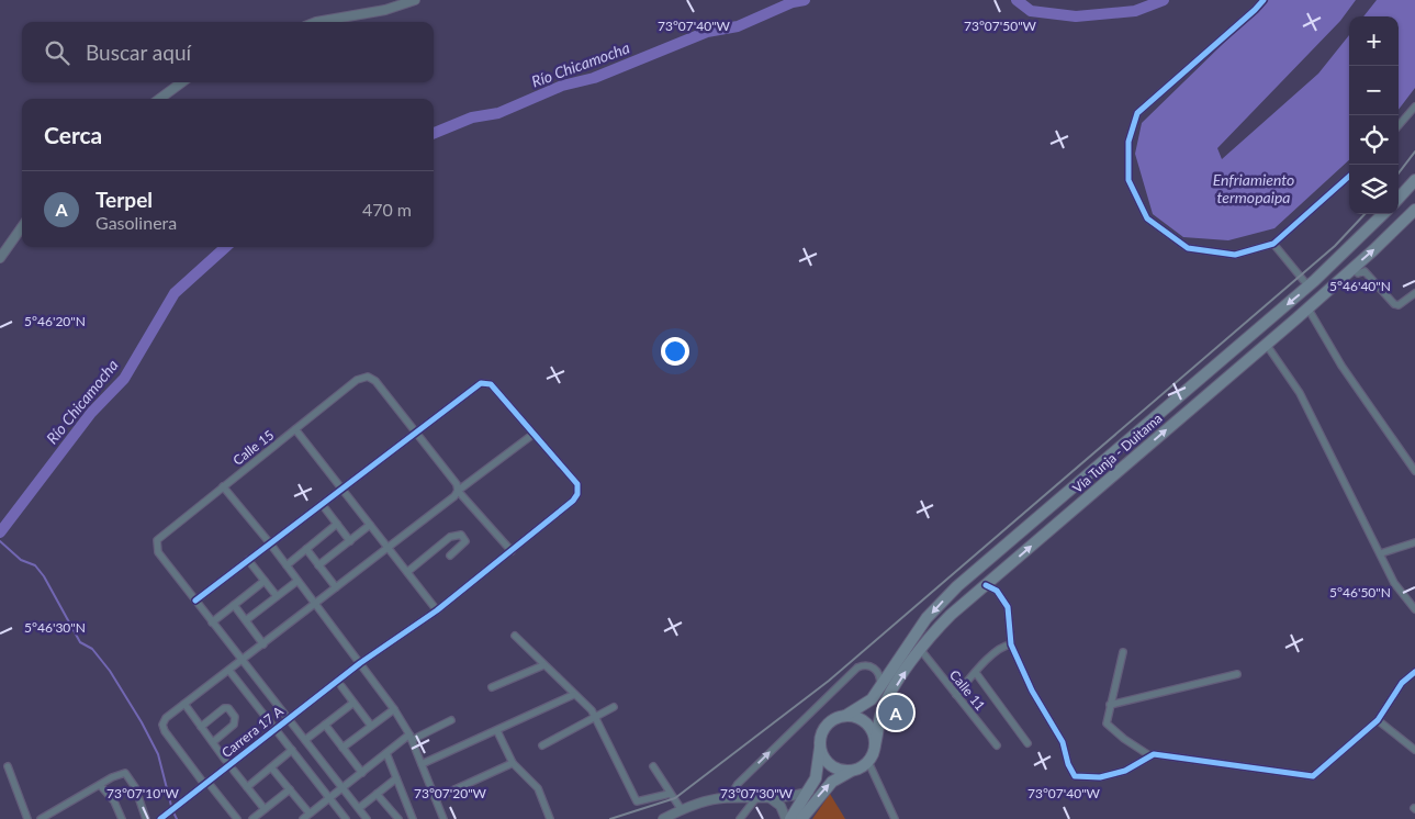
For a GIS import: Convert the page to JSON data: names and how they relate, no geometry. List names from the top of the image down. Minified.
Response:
{"streets":{"highway":["Vía Tunja - Duitama"],"street":["Calle 15","Calle 11","Carrera 17 A"]},"crossings":[["Calle 15","Carrera 17 A"],["Vía Tunja - Duitama","Calle 11"]],"water":["Río Chicamocha","Enfriamiento termopaipa"],"page":{"map_buttons":["+","−"],"search":"Buscar aquí","heading":"Cerca","list":[{"mark":"A","name":"Terpel","note":"Gasolinera","value":"470 m"}],"pins":"A"},"coordinates":["73°07'40\"W","73°07'50\"W","5°46'40\"N","5°46'20\"N","5°46'50\"N","5°46'30\"N","73°07'20\"W","73°07'30\"W","73°07'10\"W"]}
